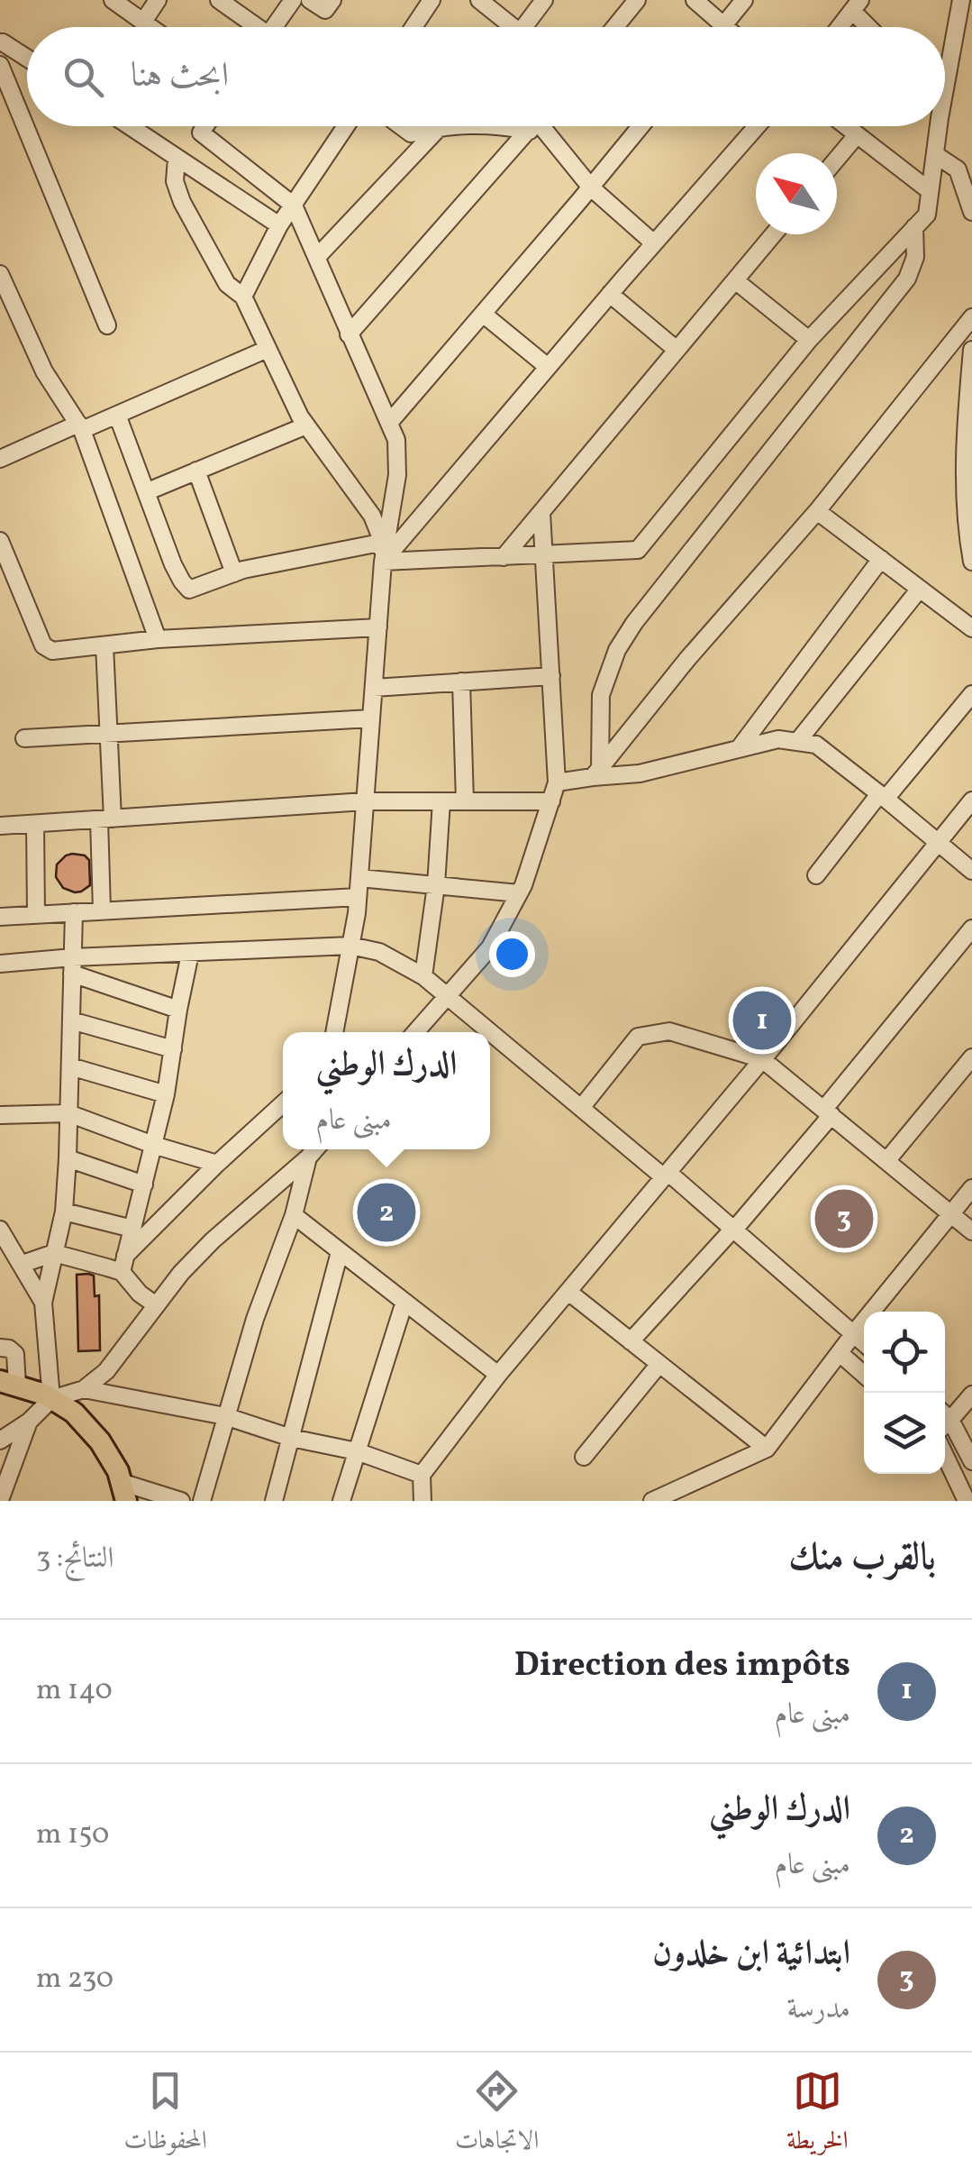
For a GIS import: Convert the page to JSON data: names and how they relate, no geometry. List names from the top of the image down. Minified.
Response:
{"north":"top left","page":{"search":"ابحث هنا","pins":["1","2","3"],"popup":["الدرك الوطني","مبنى عام"],"heading":["بالقرب منك","النتائج: 3"],"list":[{"mark":"1","name":"Direction des impôts","note":"مبنى عام","value":"140 m"},{"mark":"2","name":"الدرك الوطني","note":"مبنى عام","value":"150 m"},{"mark":"3","name":"ابتدائية ابن خلدون","note":"مدرسة","value":"230 m"}],"nav":["الخريطة","الاتجاهات","المحفوظات"]}}
